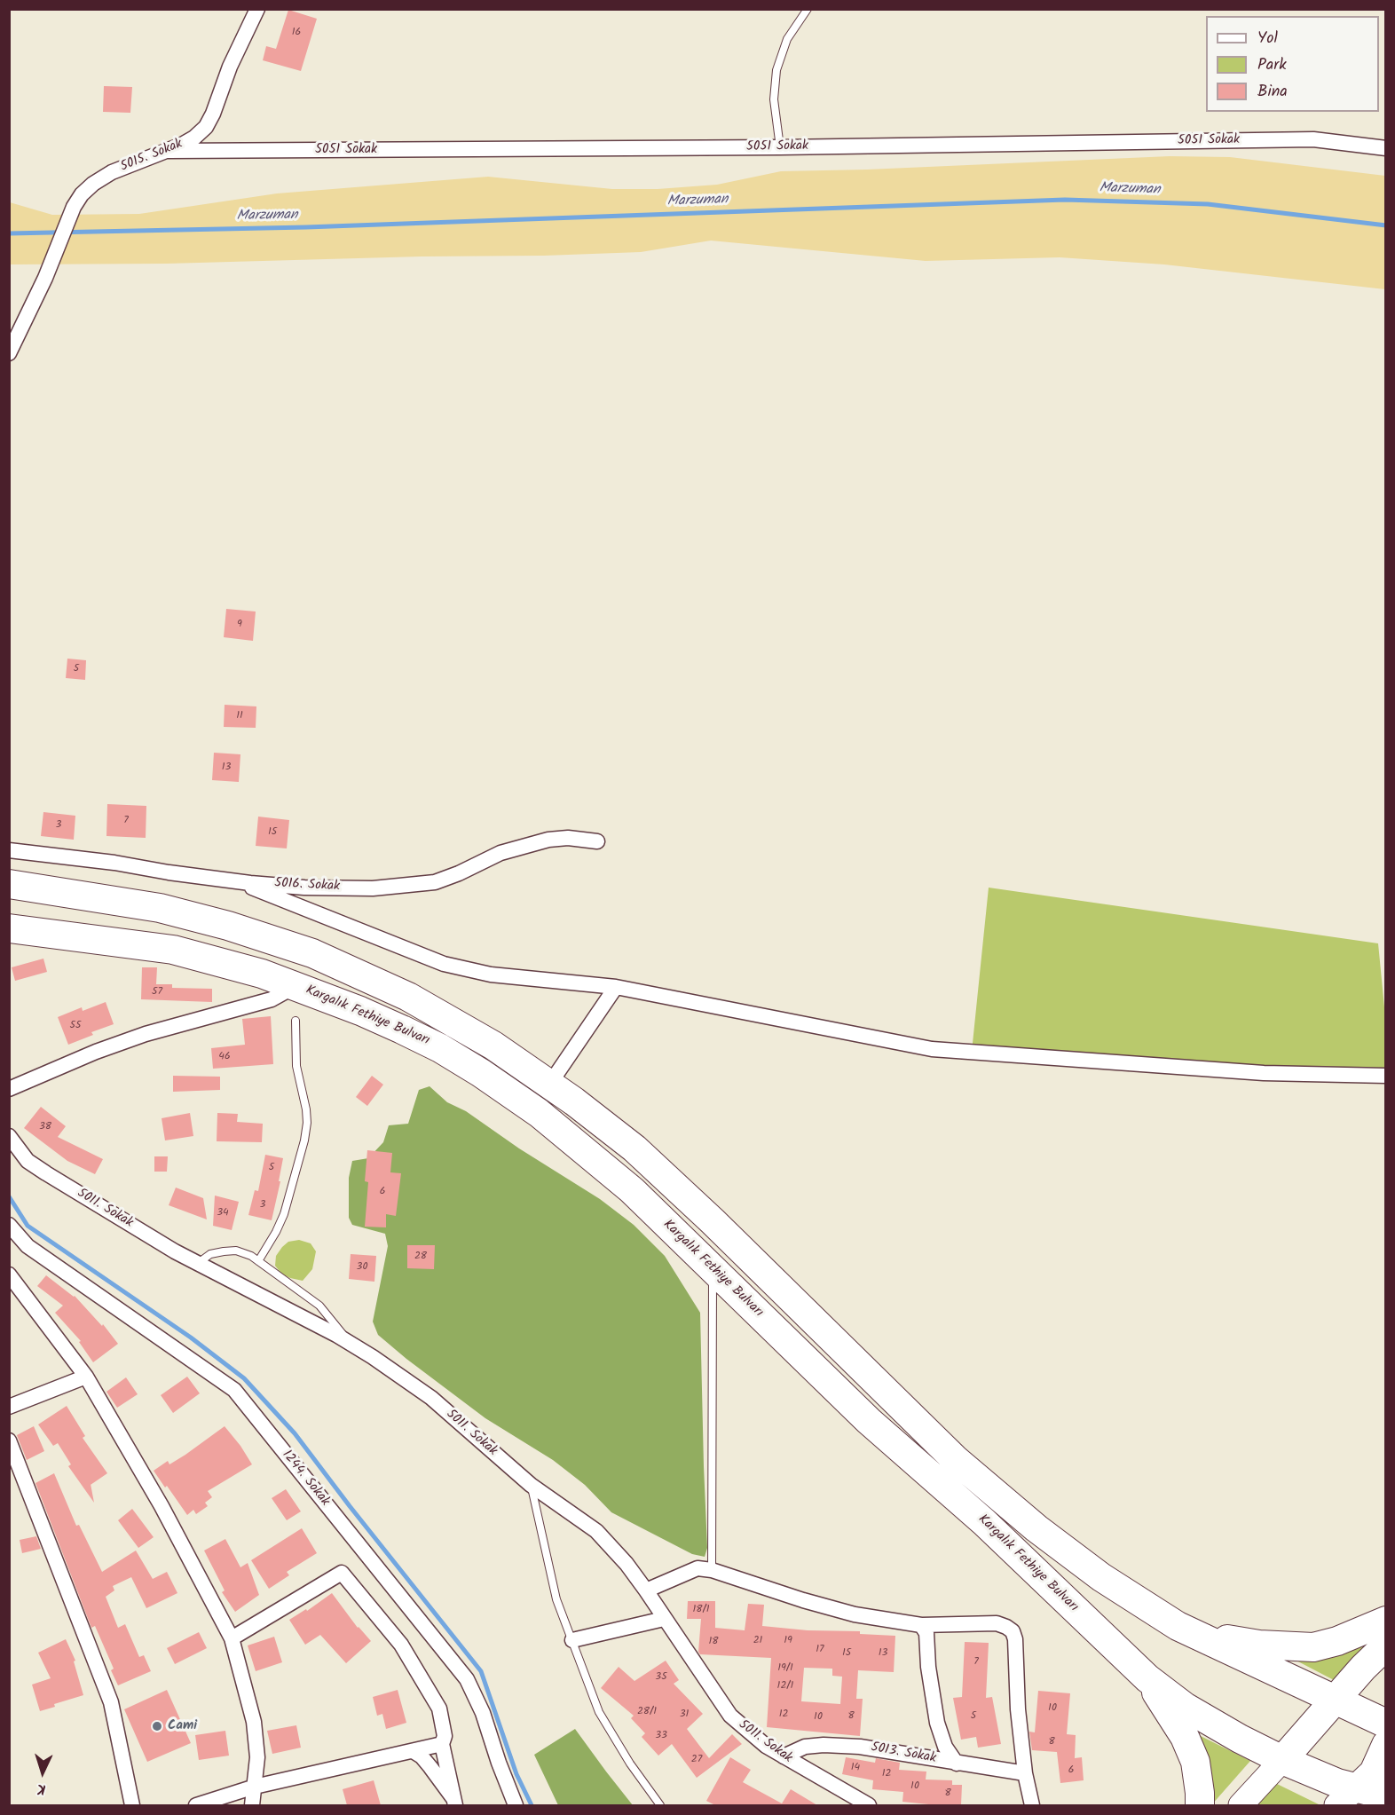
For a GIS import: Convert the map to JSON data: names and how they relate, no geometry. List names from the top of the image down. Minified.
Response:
{"streets":{"highway":["Kargalık Fethiye Bulvarı"],"street":["5051 Sokak","5015. Sokak","5016. Sokak","5011. Sokak","1244. Sokak","5013. Sokak"]},"crossings":[["5051 Sokak","5015. Sokak"],["5011. Sokak","5013. Sokak"]],"water":["Marzuman"],"places":["Cami"],"house_numbers":["16","9","5","11","13","7","3","15","57","55","46","38","5","6","3","34","28","30","18/1","21","19","18","17","15","13","7","19/1","35","12/1","10","28/1","31","12","8","5","10","33","8","27","14","6","12","10","8"],"legend":["Yol","Park","Bina"],"north":"bottom"}
